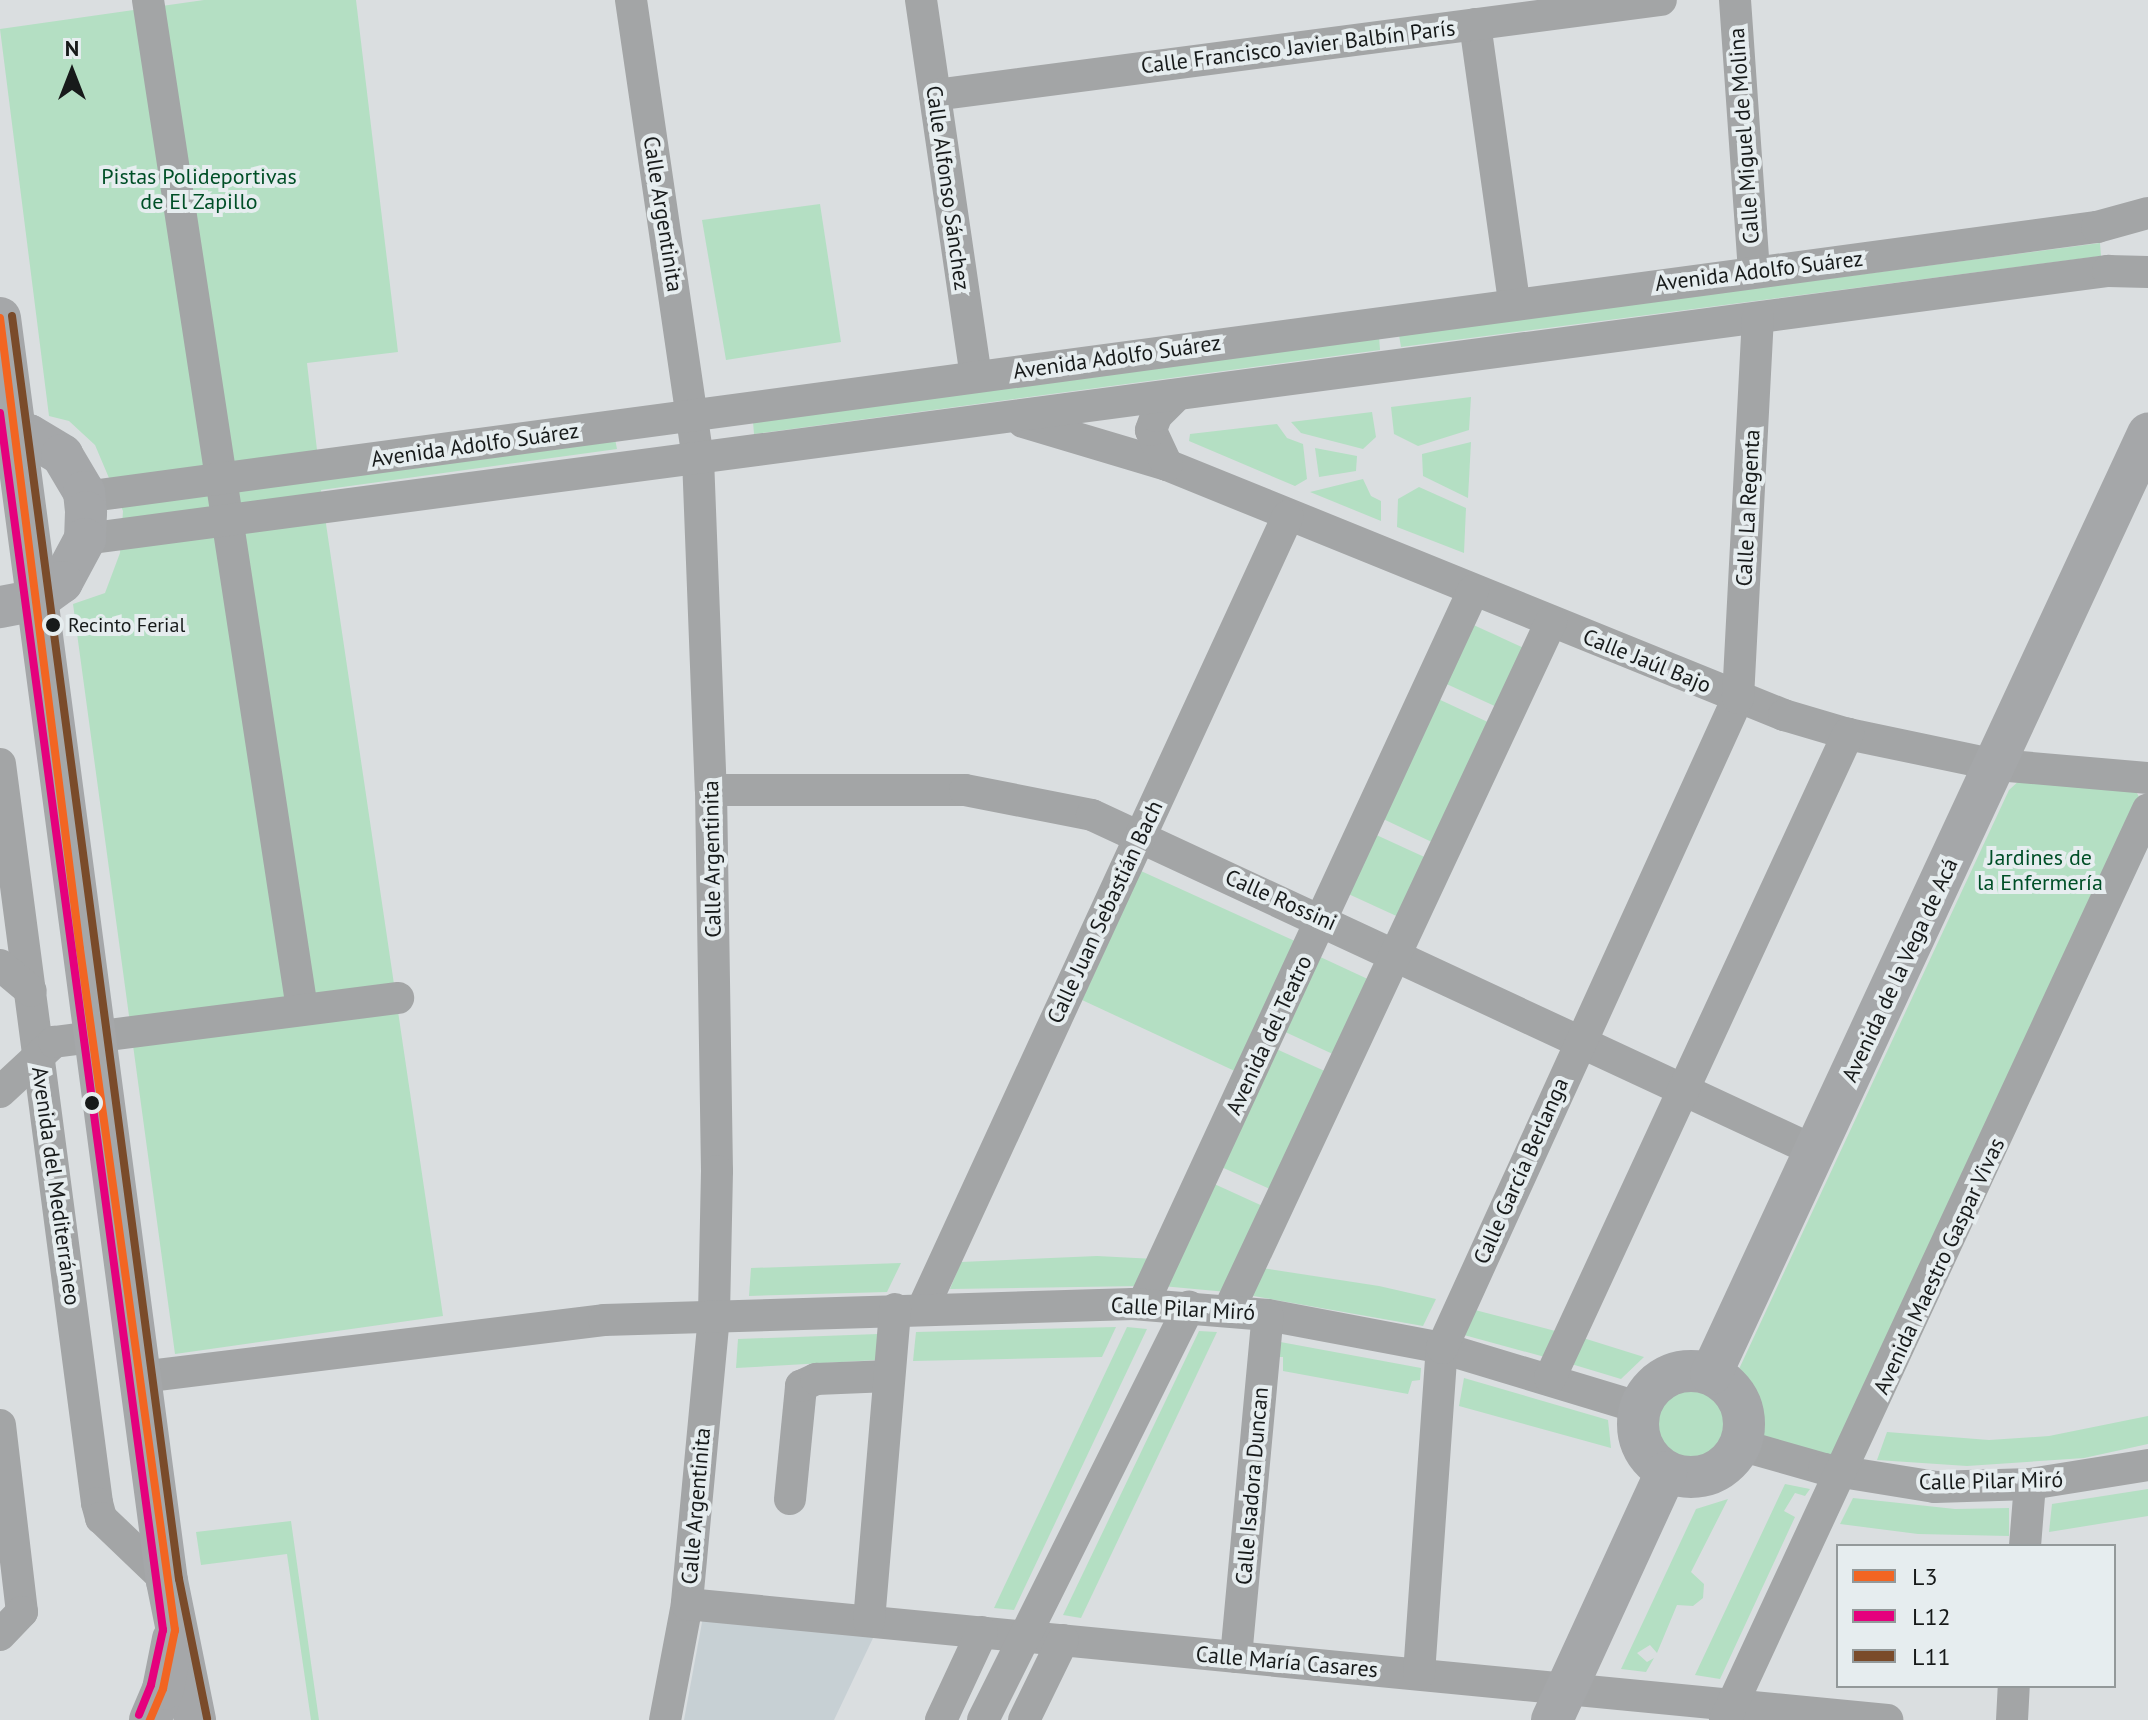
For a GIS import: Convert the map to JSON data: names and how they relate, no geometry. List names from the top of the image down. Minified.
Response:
{"streets":{"main road":["Avenida de la Vega de Acá"],"street":["Calle Francisco Javier Balbín París","Calle Miguel de Molina","Calle Alfonso Sánchez","Calle Argentinita","Avenida Adolfo Suárez","Calle La Regenta","Calle Jaúl Bajo","Calle Rossini","Calle Juan Sebastián Bach","Avenida del Teatro","Calle García Berlanga","Avenida del Mediterráneo","Avenida Maestro Gaspar Vivas","Calle Pilar Miró","Calle Isadora Duncan","Calle María Casares"]},"crossings":[["Calle Francisco Javier Balbín París","Calle Alfonso Sánchez"],["Calle Miguel de Molina","Avenida Adolfo Suárez"],["Calle Alfonso Sánchez","Avenida Adolfo Suárez"],["Calle Argentinita","Avenida Adolfo Suárez"],["Calle Argentinita","Calle Rossini"],["Calle Argentinita","Calle Pilar Miró"],["Calle Argentinita","Calle María Casares"],["Avenida Adolfo Suárez","Calle La Regenta"],["Avenida Adolfo Suárez","Calle Jaúl Bajo"],["Calle La Regenta","Calle Jaúl Bajo"],["Calle La Regenta","Calle García Berlanga"],["Calle Jaúl Bajo","Calle Juan Sebastián Bach"],["Calle Jaúl Bajo","Avenida de la Vega de Acá"],["Calle Jaúl Bajo","Avenida del Teatro"],["Calle Jaúl Bajo","Calle García Berlanga"],["Calle Rossini","Calle Juan Sebastián Bach"],["Calle Rossini","Avenida de la Vega de Acá"],["Calle Rossini","Avenida del Teatro"],["Calle Rossini","Calle García Berlanga"],["Calle Juan Sebastián Bach","Calle Pilar Miró"],["Calle Juan Sebastián Bach","Calle María Casares"],["Avenida de la Vega de Acá","Calle Pilar Miró"],["Avenida del Teatro","Calle Pilar Miró"],["Calle García Berlanga","Calle Pilar Miró"],["Calle García Berlanga","Calle María Casares"],["Avenida Maestro Gaspar Vivas","Calle Pilar Miró"],["Avenida Maestro Gaspar Vivas","Calle María Casares"],["Calle Pilar Miró","Calle Isadora Duncan"],["Calle Isadora Duncan","Calle María Casares"]],"parks":["Pistas Polideportivas de El Zapillo","Jardines de la Enfermería"],"places":["Recinto Ferial"],"lines":["transit line L11","transit line L3","transit line L12"],"legend":["L3","L12","L11"],"north":"top"}
